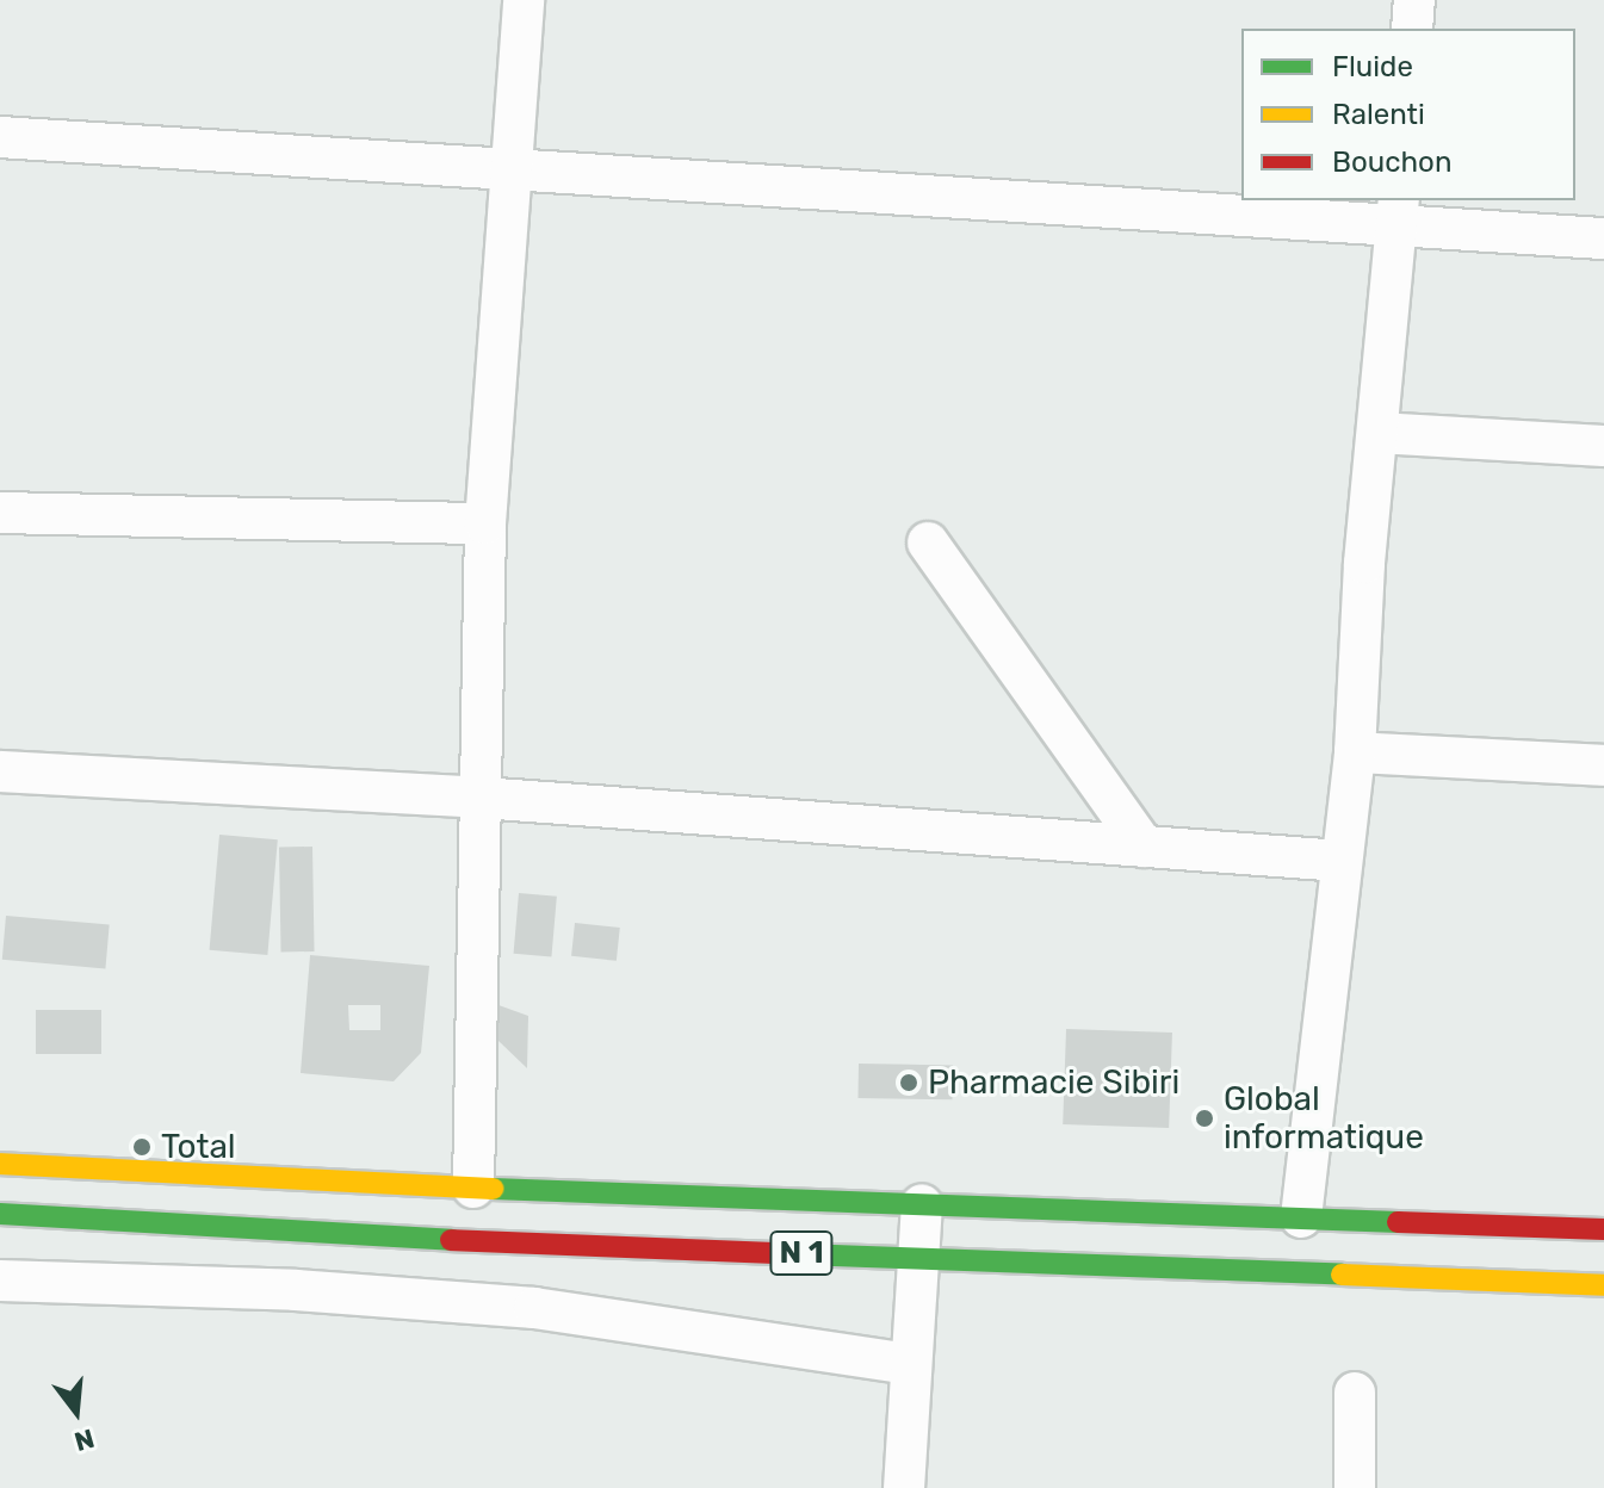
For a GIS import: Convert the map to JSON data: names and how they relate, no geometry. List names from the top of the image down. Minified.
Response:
{"streets":{"highway":["N 1"]},"places":["Pharmacie Sibiri","Global informatique","Total"],"legend":["Fluide","Ralenti","Bouchon"],"north":"bottom"}
